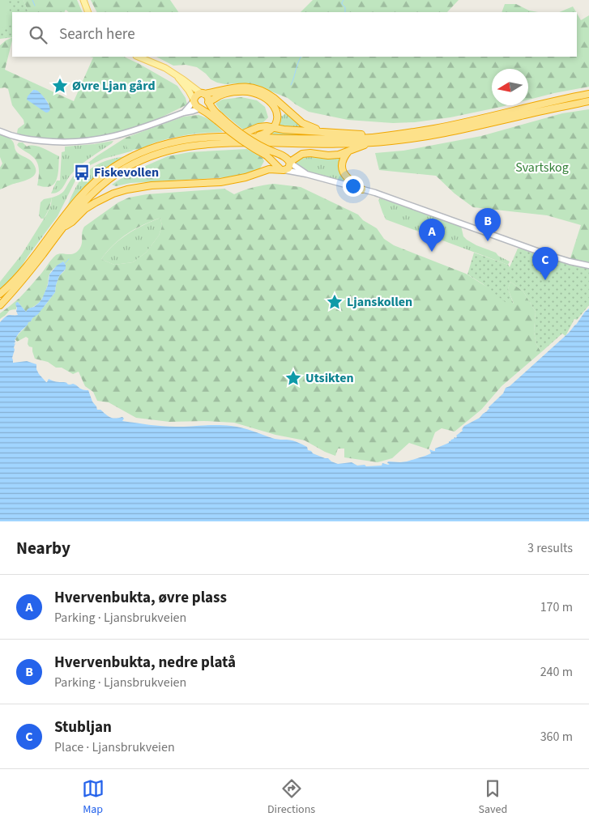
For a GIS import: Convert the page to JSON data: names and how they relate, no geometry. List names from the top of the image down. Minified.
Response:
{"parks":["Svartskog"],"places":{"place":["Øvre Ljan gård","Ljanskollen","Utsikten"],"bus stop":["Fiskevollen"]},"north":"left","page":{"search":"Search here","pins":["B","A","C"],"heading":["Nearby","3 results"],"list":[{"mark":"A","name":"Hvervenbukta, øvre plass","note":"Parking · Ljansbrukveien","value":"170 m"},{"mark":"B","name":"Hvervenbukta, nedre platå","note":"Parking · Ljansbrukveien","value":"240 m"},{"mark":"C","name":"Stubljan","note":"Place · Ljansbrukveien","value":"360 m"}],"nav":["Map","Directions","Saved"]}}
